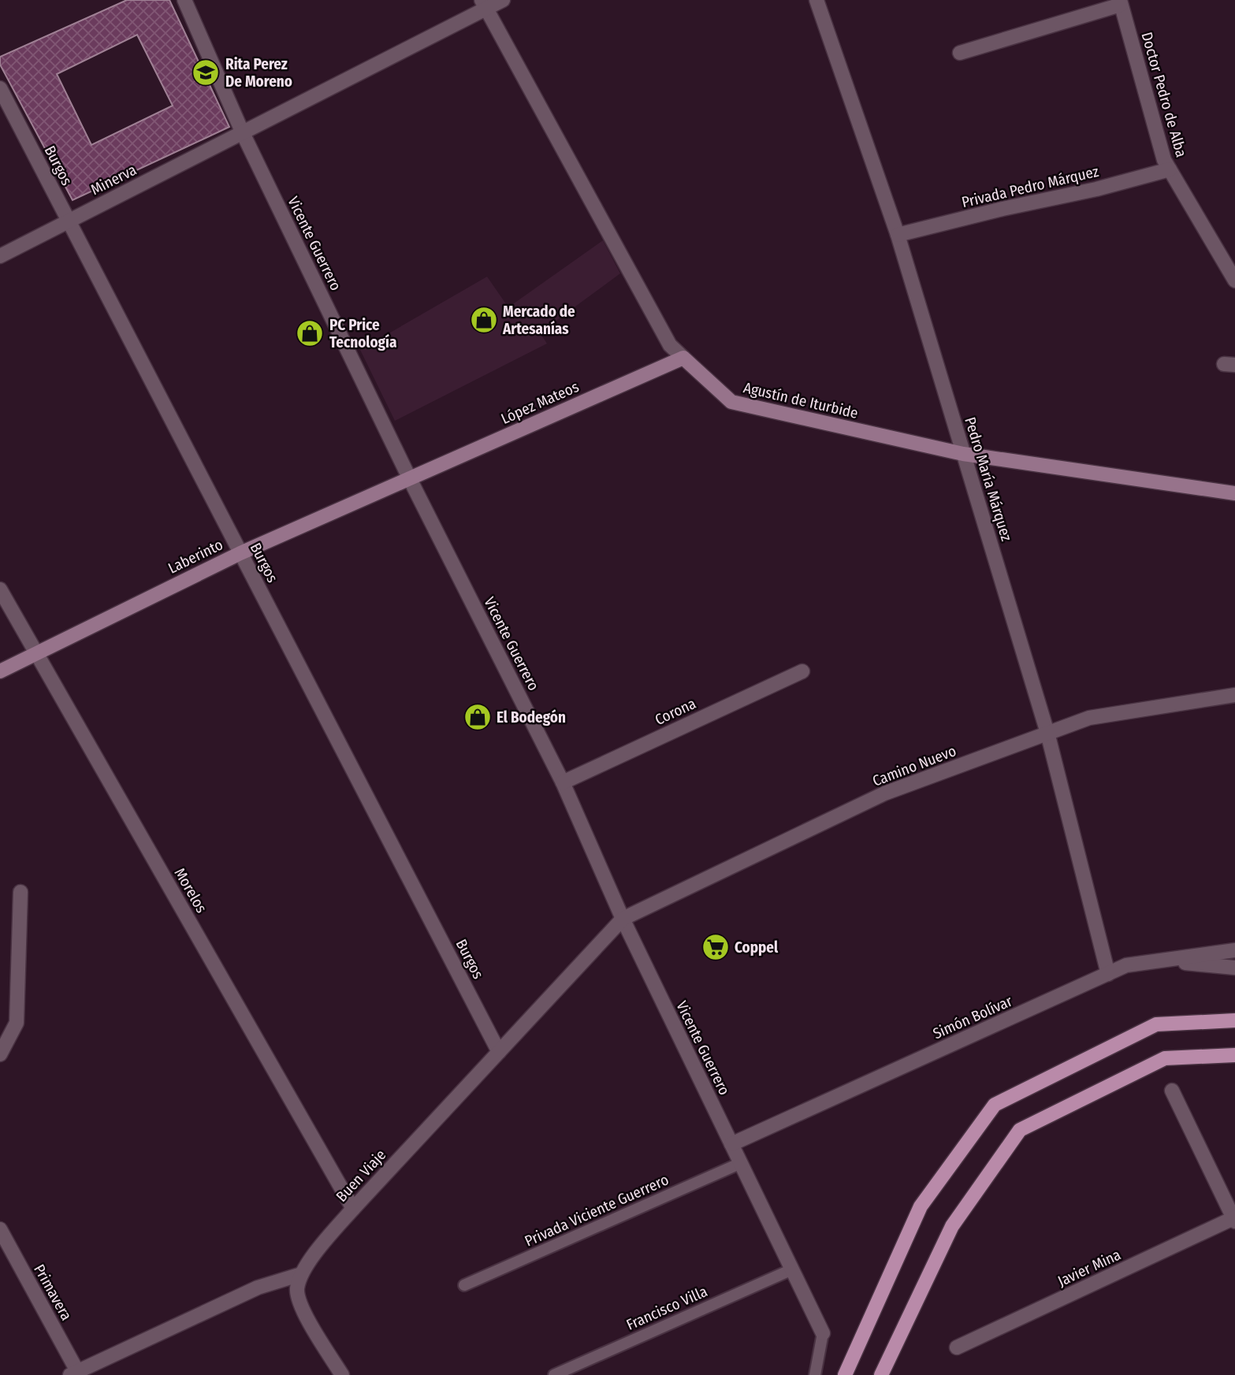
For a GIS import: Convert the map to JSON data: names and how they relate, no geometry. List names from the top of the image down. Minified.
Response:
{"streets":{"street":["Doctor Pedro de Alba","Burgos","Minerva","Privada Pedro Márquez","Vicente Guerrero","Agustín de Iturbide","López Mateos","Pedro María Márquez","Laberinto","Corona","Camino Nuevo","Morelos","Simón Bolívar","Buen Viaje","Javier Mina","Primavera"],"lane":["Privada Viciente Guerrero","Francisco Villa"]},"crossings":[["Doctor Pedro de Alba","Privada Pedro Márquez"],["Burgos","Minerva"],["Burgos","Laberinto"],["Burgos","Buen Viaje"],["Minerva","Vicente Guerrero"],["Minerva","Agustín de Iturbide"],["Privada Pedro Márquez","Pedro María Márquez"],["Vicente Guerrero","López Mateos"],["Vicente Guerrero","Laberinto"],["Vicente Guerrero","Corona"],["Vicente Guerrero","Camino Nuevo"],["Vicente Guerrero","Simón Bolívar"],["Vicente Guerrero","Buen Viaje"],["Vicente Guerrero","Privada Viciente Guerrero"],["Vicente Guerrero","Francisco Villa"],["Agustín de Iturbide","López Mateos"],["Agustín de Iturbide","Pedro María Márquez"],["López Mateos","Laberinto"],["Pedro María Márquez","Camino Nuevo"],["Pedro María Márquez","Simón Bolívar"],["Laberinto","Morelos"],["Camino Nuevo","Buen Viaje"],["Morelos","Buen Viaje"]],"places":{"school or university":["Rita Perez De Moreno"],"shop":["Mercado de Artesanías","PC Price Tecnología","El Bodegón"],"supermarket":["Coppel"]}}
